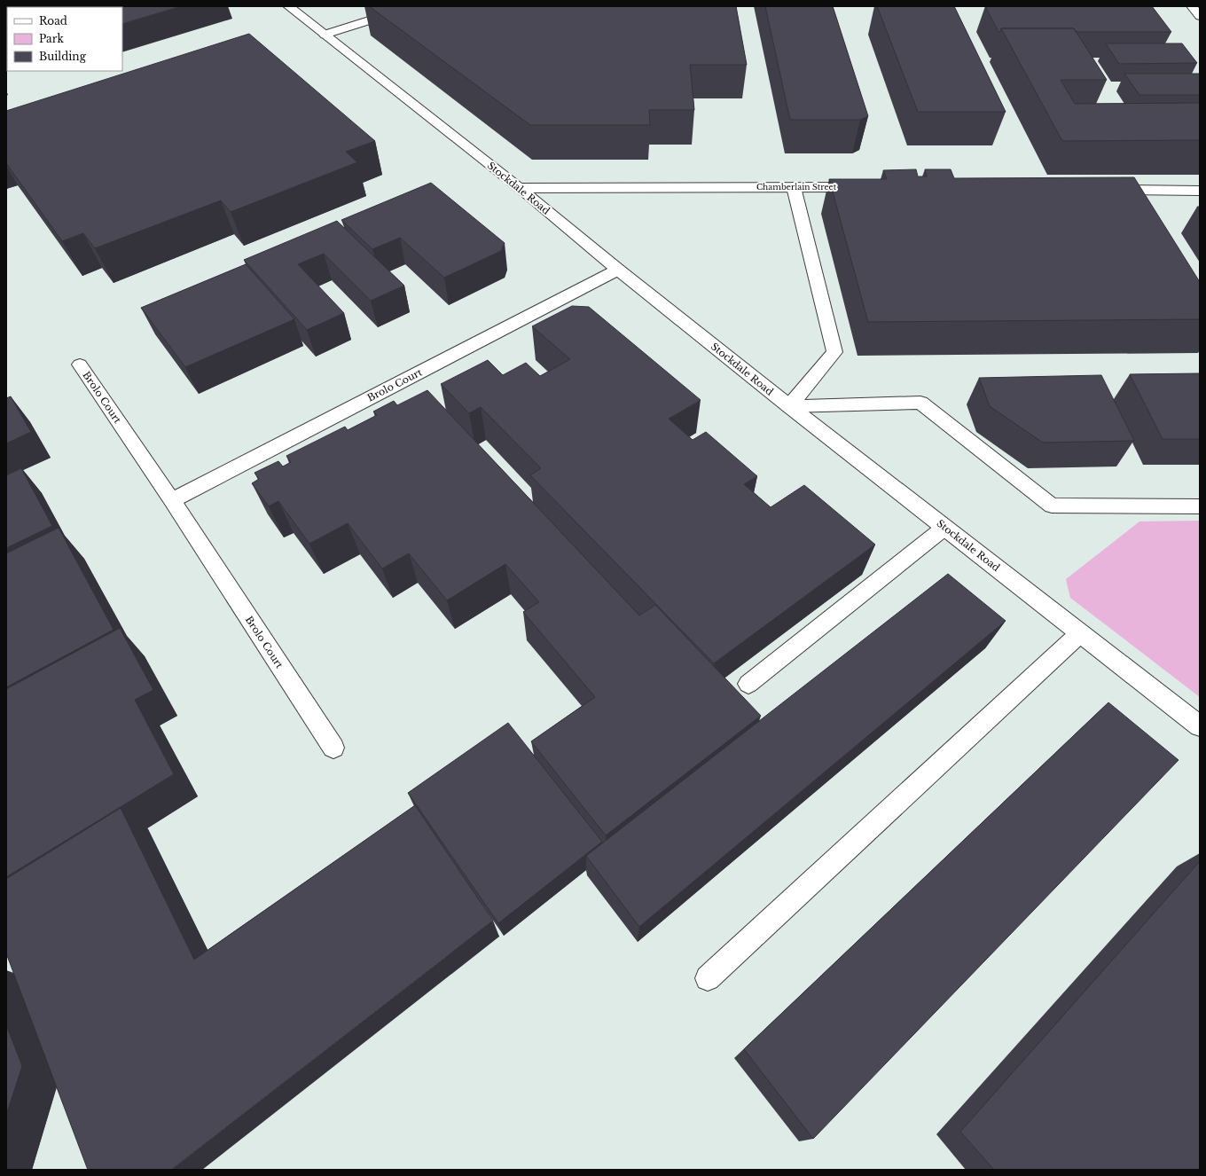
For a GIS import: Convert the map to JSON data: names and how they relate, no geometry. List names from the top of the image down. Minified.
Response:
{"streets":{"street":["Chamberlain Street","Stockdale Road","Brolo Court"]},"crossings":[["Chamberlain Street","Stockdale Road"],["Stockdale Road","Brolo Court"]],"legend":["Road","Park","Building"]}
